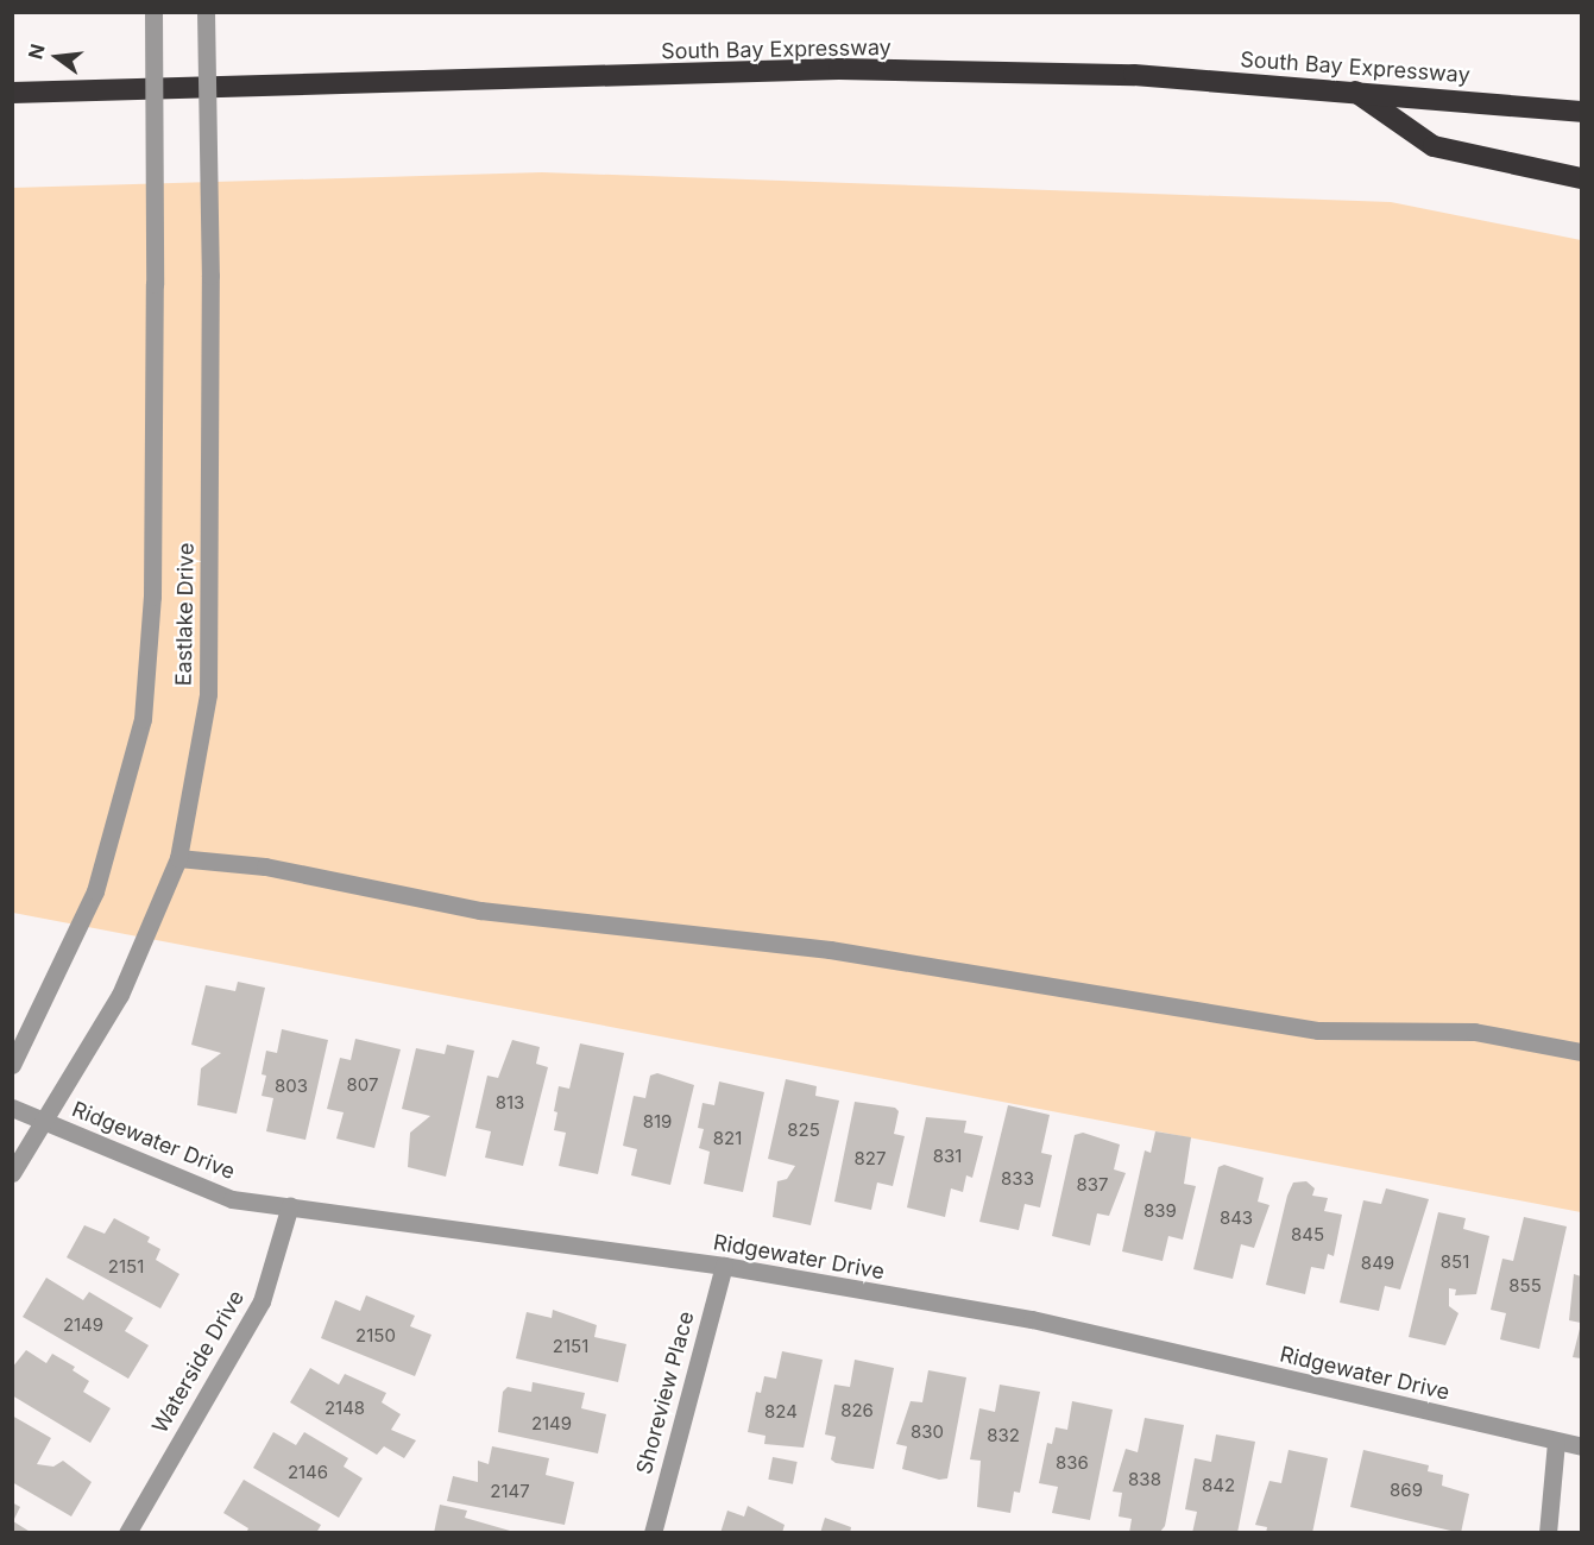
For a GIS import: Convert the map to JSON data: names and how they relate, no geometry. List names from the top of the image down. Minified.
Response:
{"streets":{"highway":["South Bay Expressway"],"street":["Eastlake Drive","Ridgewater Drive","Waterside Drive","Shoreview Place"]},"crossings":[["Eastlake Drive","Ridgewater Drive"],["Ridgewater Drive","Waterside Drive"],["Ridgewater Drive","Shoreview Place"]],"house_numbers":["807","803","813","819","825","821","831","827","833","837","839","843","845","851","849","2151","855","2149","2150","2151","2148","826","824","2149","830","832","836","2146","838","842","869","2147"],"north":"left"}
